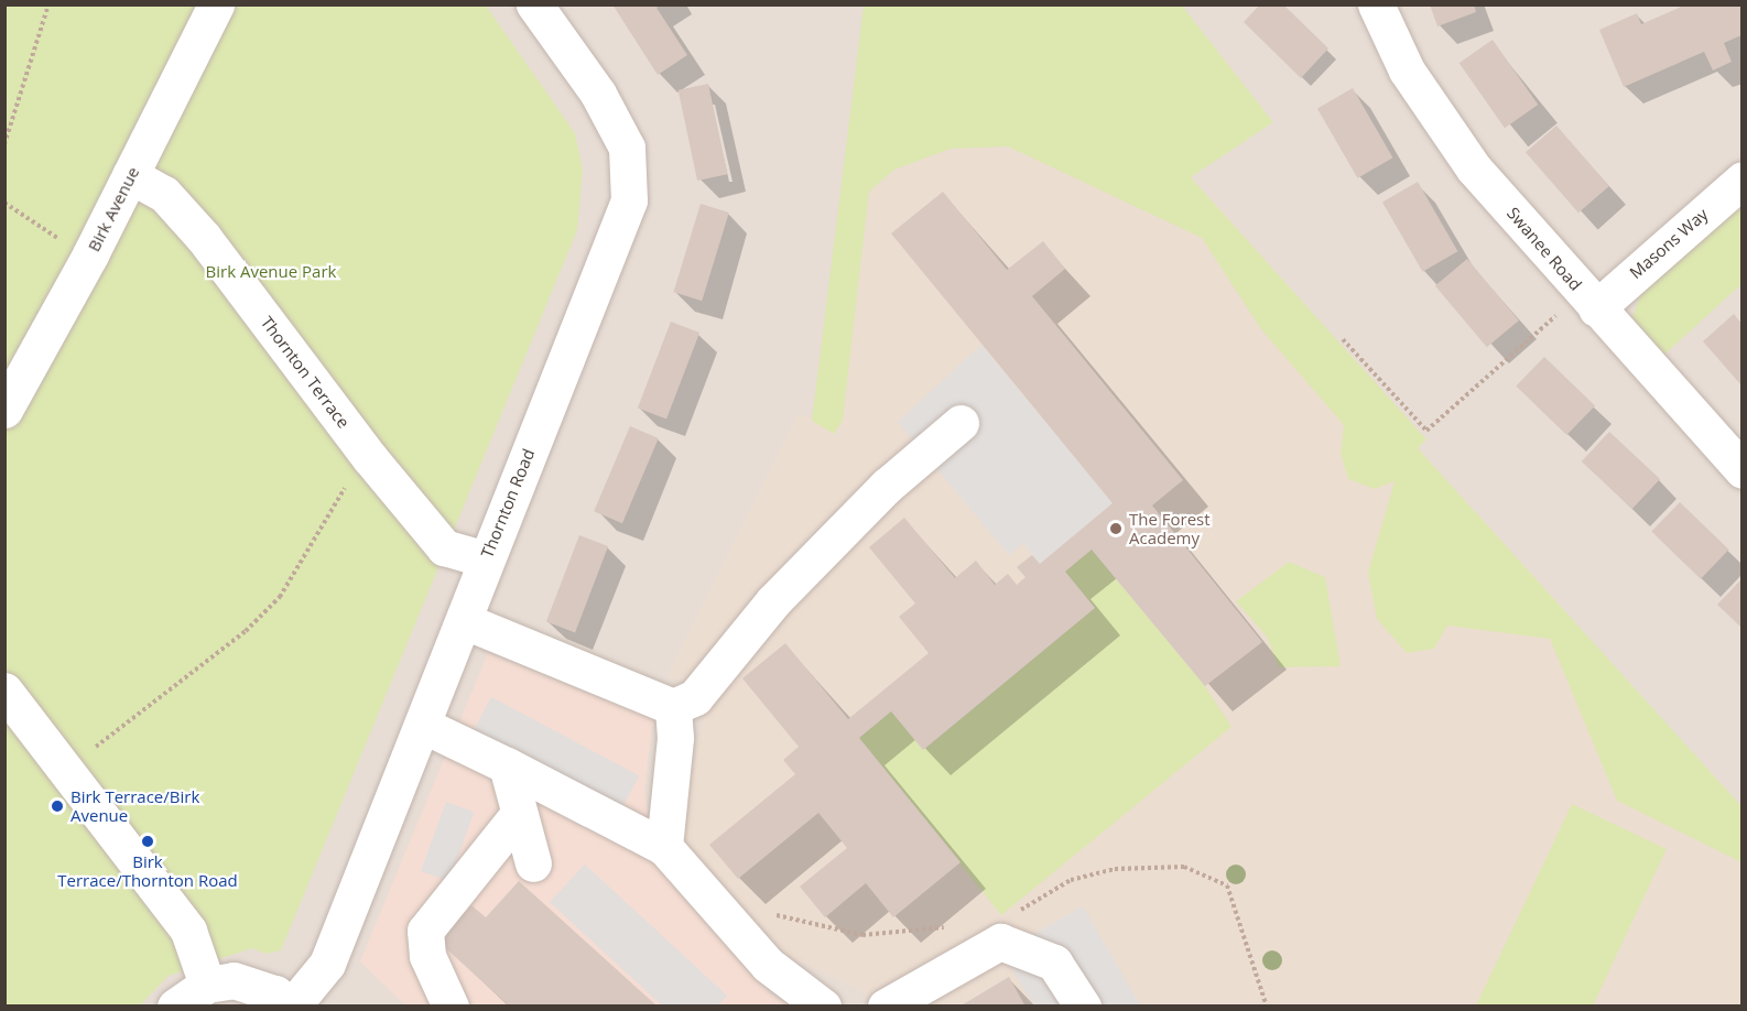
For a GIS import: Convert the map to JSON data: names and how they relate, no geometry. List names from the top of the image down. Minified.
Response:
{"streets":{"street":["Birk Avenue","Masons Way","Swanee Road","Thornton Terrace","Thornton Road"]},"crossings":[["Birk Avenue","Thornton Terrace"],["Masons Way","Swanee Road"],["Thornton Terrace","Thornton Road"]],"parks":["Birk Avenue Park"],"places":["The Forest Academy","Birk Terrace/Birk Avenue","Birk Terrace/Thornton Road"]}
